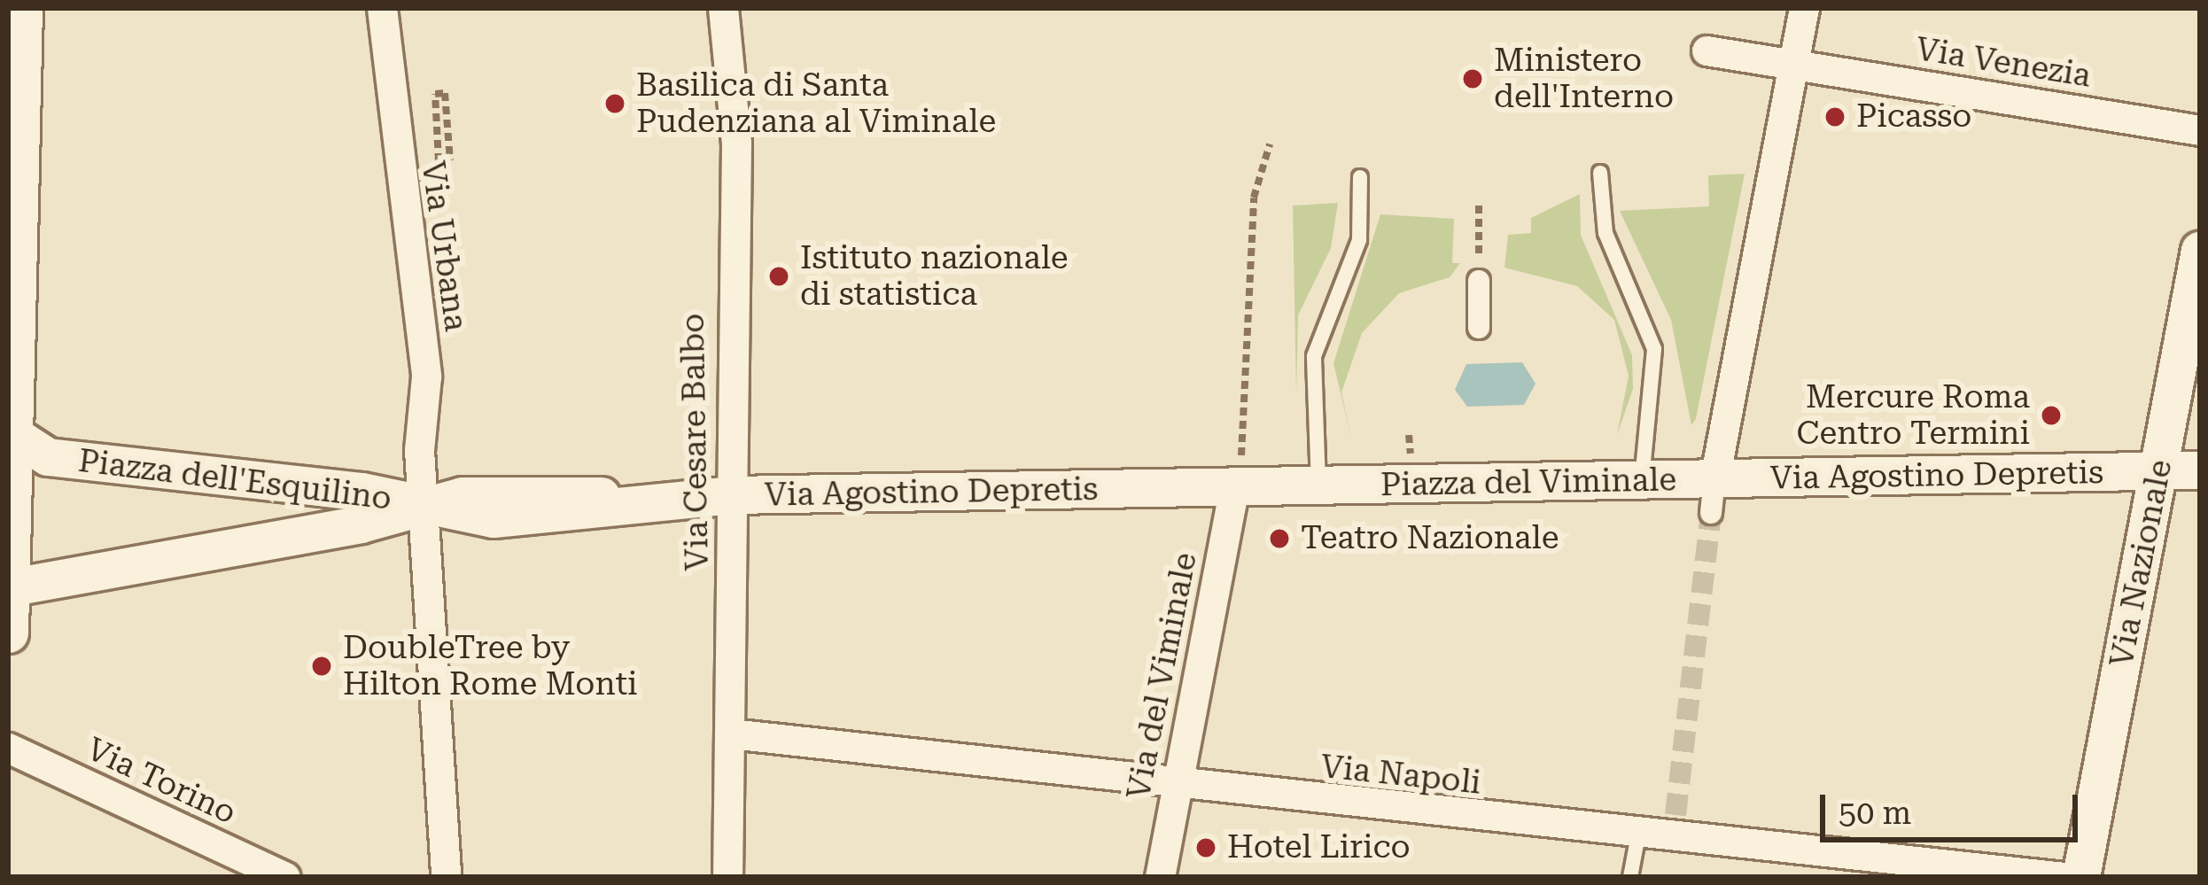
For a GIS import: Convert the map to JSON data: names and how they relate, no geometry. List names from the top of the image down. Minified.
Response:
{"streets":{"street":["Via Venezia","Via Urbana","Via Cesare Balbo","Via Agostino Depretis","Piazza dell'Esquilino","Piazza del Viminale","Via Nazionale","Via del Viminale","Via Napoli","Via Torino"]},"crossings":[["Via Venezia","Piazza del Viminale"],["Via Urbana","Via Agostino Depretis"],["Via Urbana","Piazza dell'Esquilino"],["Via Cesare Balbo","Via Agostino Depretis"],["Via Cesare Balbo","Via Napoli"],["Via Agostino Depretis","Piazza dell'Esquilino"],["Via Agostino Depretis","Piazza del Viminale"],["Via Agostino Depretis","Via Nazionale"],["Via Agostino Depretis","Via del Viminale"],["Piazza del Viminale","Via del Viminale"],["Via del Viminale","Via Napoli"]],"places":["Ministero dell'Interno","Basilica di Santa Pudenziana al Viminale","Picasso","Istituto nazionale di statistica","Mercure Roma Centro Termini","Teatro Nazionale","DoubleTree by Hilton Rome Monti","Hotel Lirico"],"scale_bar":"50 m"}
